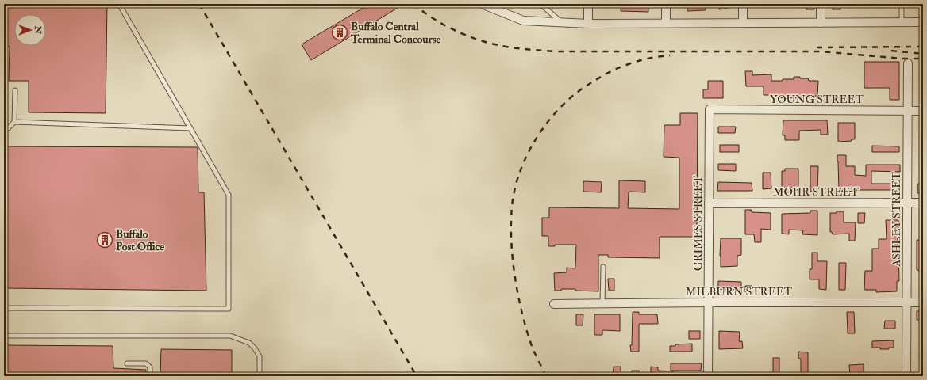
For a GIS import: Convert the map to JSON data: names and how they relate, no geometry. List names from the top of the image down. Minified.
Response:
{"streets":{"street":["YOUNG STREET","MOHR STREET","ASHLEY STREET","GRIMES STREET","MILBURN STREET"]},"crossings":[["YOUNG STREET","ASHLEY STREET"],["YOUNG STREET","GRIMES STREET"],["MOHR STREET","ASHLEY STREET"],["MOHR STREET","GRIMES STREET"],["ASHLEY STREET","MILBURN STREET"],["GRIMES STREET","MILBURN STREET"]],"places":{"building":["Buffalo Central Terminal Concourse","Buffalo Post Office"]},"north":"right"}
